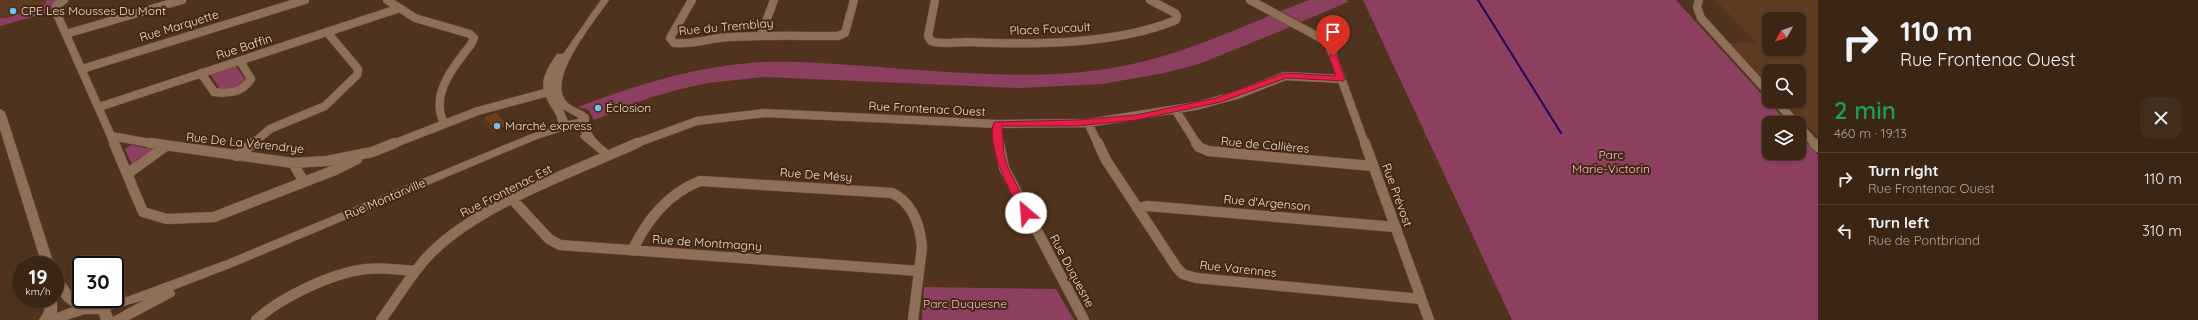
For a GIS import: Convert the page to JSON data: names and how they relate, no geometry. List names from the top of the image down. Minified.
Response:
{"streets":{"street":["Rue Marquette","Rue du Tremblay","Place Foucault","Rue Baffin","Rue Frontenac Ouest","Rue De La Vérendrye","Rue de Callières","Rue De Mésy","Rue Frontenac Est","Rue Prévost","Rue Montarville","Rue d'Argenson","Rue de Montmagny","Rue Varennes","Rue Duquesne"]},"crossings":[["Rue Frontenac Ouest","Rue de Callières"],["Rue Frontenac Ouest","Rue Frontenac Est"],["Rue Frontenac Ouest","Rue Prévost"],["Rue Frontenac Ouest","Rue Varennes"],["Rue Frontenac Ouest","Rue Duquesne"],["Rue de Callières","Rue Prévost"],["Rue De Mésy","Rue de Montmagny"],["Rue Frontenac Est","Rue de Montmagny"],["Rue Prévost","Rue d'Argenson"],["Rue Prévost","Rue Varennes"],["Rue d'Argenson","Rue Varennes"]],"parks":["Parc Marie-Victorin","Parc Duquesne"],"places":["CPE Les Mousses Du Mont","Éclosion","Marché express"],"north":"bottom left","page":{"turn":["110 m","Rue Frontenac Ouest"],"heading":["2 min","460 m · 19:13"],"list":[{"name":"Turn right","note":"Rue Frontenac Ouest","value":"110 m"},{"name":"Turn left","note":"Rue de Pontbriand","value":"310 m"}],"speed":"19 km/h","limit":"30"}}
